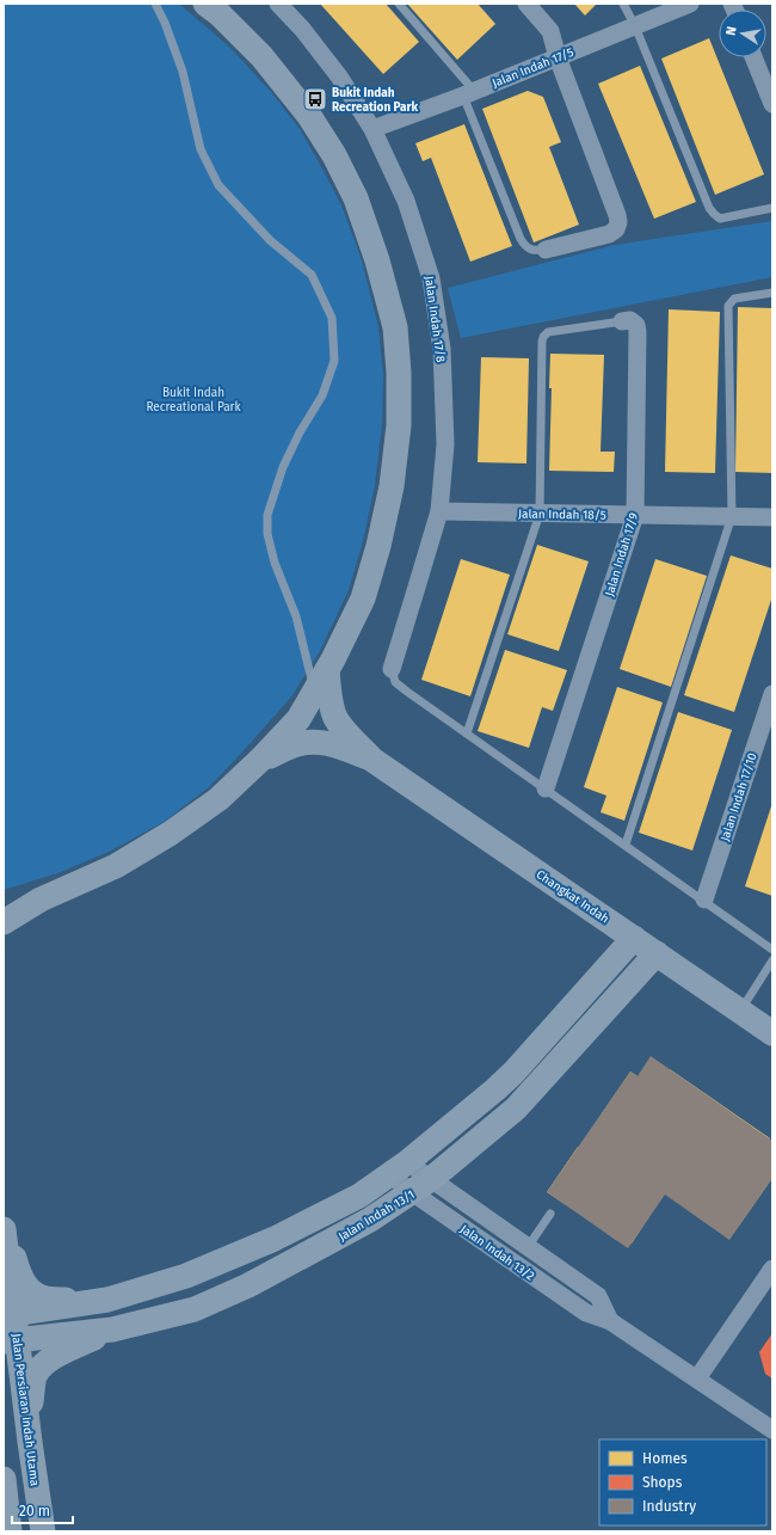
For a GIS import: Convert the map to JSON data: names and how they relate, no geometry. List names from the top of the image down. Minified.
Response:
{"streets":{"street":["Jalan Indah 17/5","Jalan Indah 17/8","Jalan Indah 18/5","Jalan Indah 17/9","Jalan Indah 17/10","Changkat Indah","Jalan Indah 13/1","Jalan Indah 13/2","Jalan Persiaran Indah Utama"]},"crossings":[["Jalan Indah 17/5","Jalan Indah 17/8"],["Jalan Indah 17/8","Jalan Indah 18/5"],["Jalan Indah 18/5","Jalan Indah 17/9"],["Changkat Indah","Jalan Indah 13/1"],["Jalan Indah 13/1","Jalan Indah 13/2"],["Jalan Indah 13/1","Jalan Persiaran Indah Utama"]],"parks":["Bukit Indah Recreational Park"],"places":{"bus stop":["Bukit Indah Recreation Park"]},"legend":["Homes","Shops","Industry"],"scale_bar":"20 m","north":"left"}
